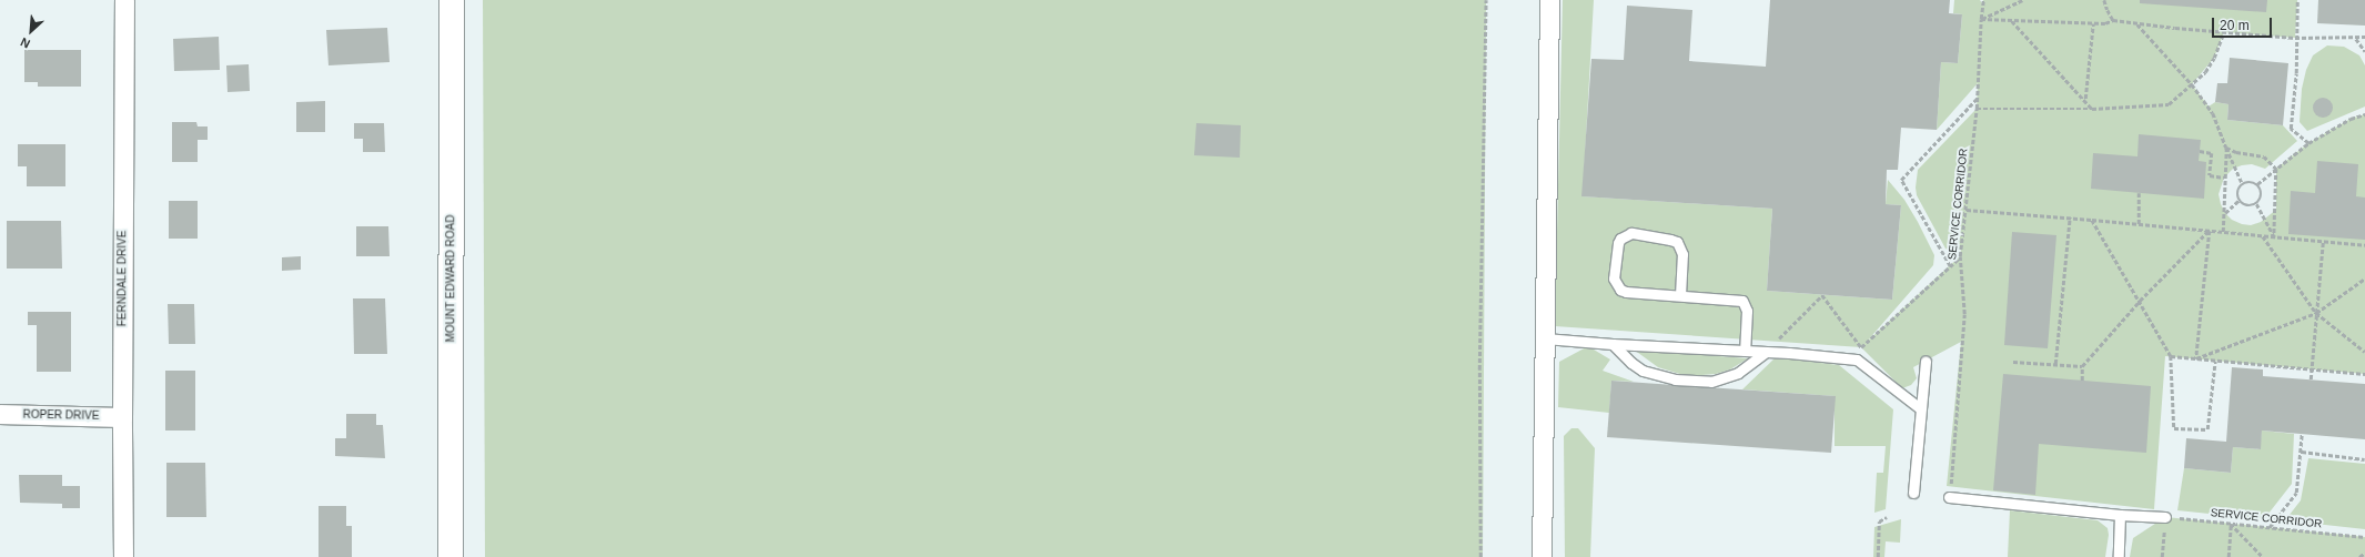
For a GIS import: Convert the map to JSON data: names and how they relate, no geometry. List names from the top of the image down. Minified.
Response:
{"streets":{"street":["FERNDALE DRIVE","MOUNT EDWARD ROAD","ROPER DRIVE"],"path":["SERVICE CORRIDOR"]},"crossings":[["FERNDALE DRIVE","ROPER DRIVE"]],"scale_bar":"20 m","north":"bottom left"}
